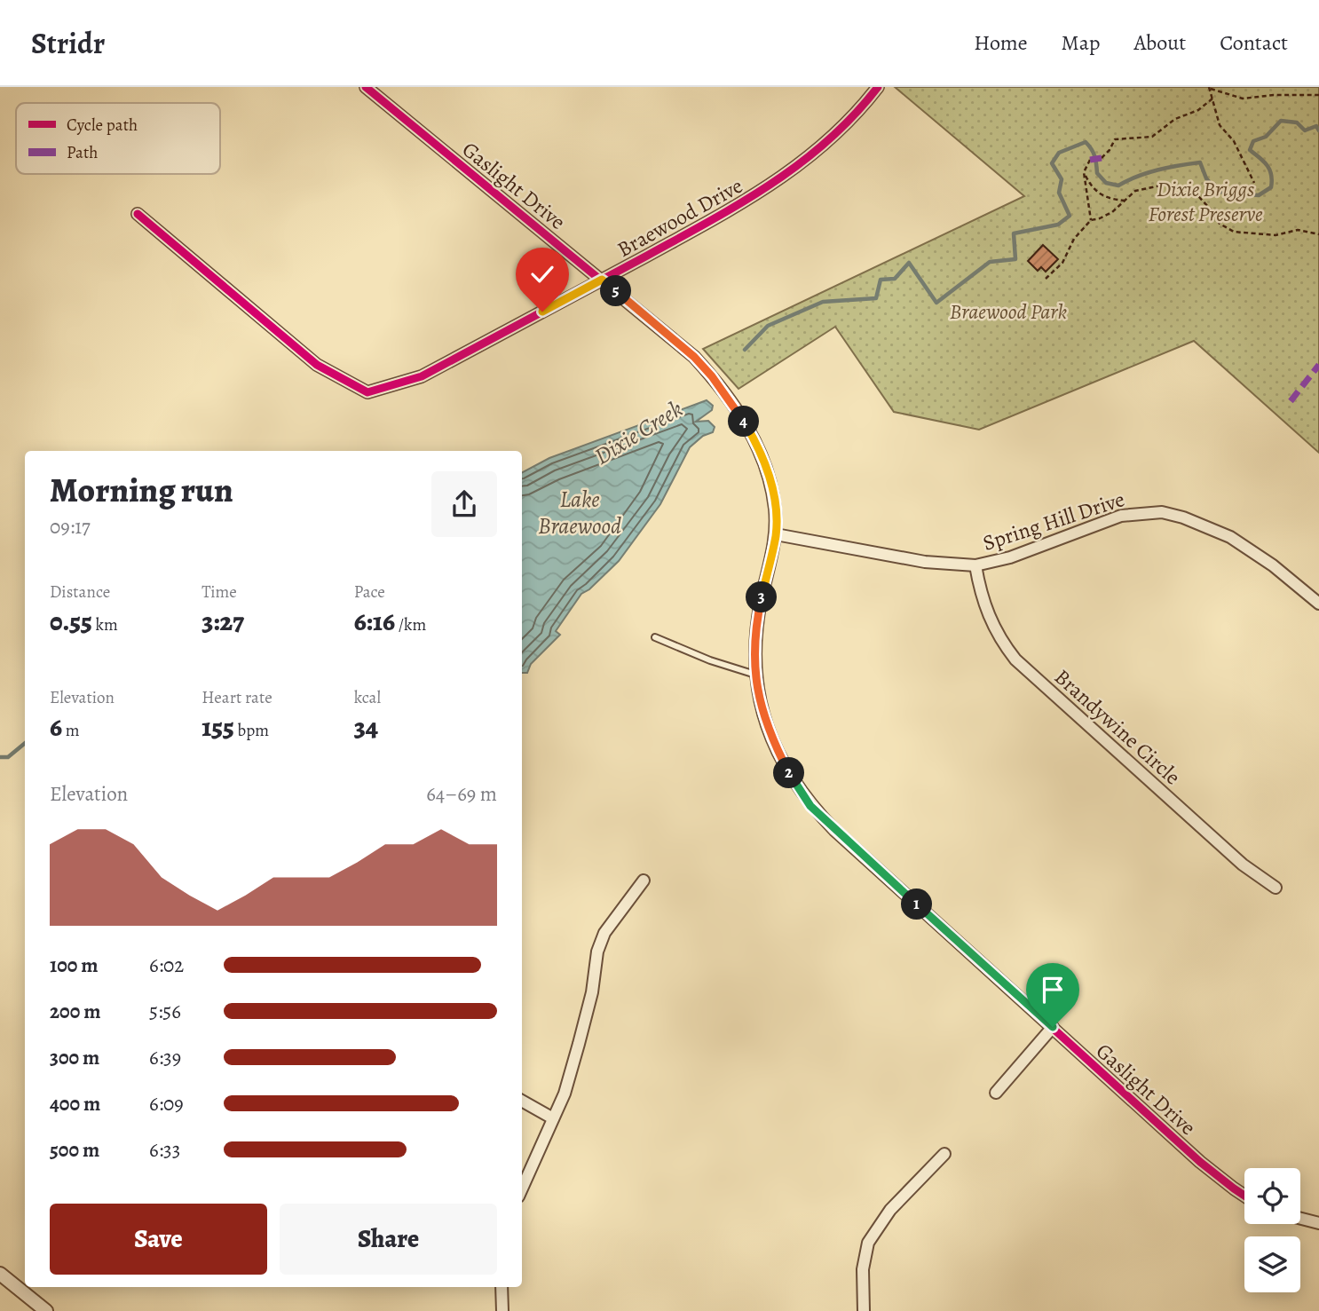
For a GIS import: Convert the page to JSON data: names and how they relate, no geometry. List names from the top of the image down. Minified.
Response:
{"streets":{"street":["Gaslight Drive","Braewood Drive","Spring Hill Drive","Brandywine Circle"]},"crossings":[["Gaslight Drive","Braewood Drive"],["Gaslight Drive","Spring Hill Drive"],["Spring Hill Drive","Brandywine Circle"]],"water":["Dixie Creek","Lake Braewood"],"parks":["Dixie Briggs Forest Preserve","Braewood Park"],"legend":["Cycle path","Path"],"page":{"header":"Stridr","nav":["Home","Map","About","Contact"],"pins":["5","4","3","2","1"],"heading":["Morning run","09:17"],"stats":[["Distance","0.55 km"],["Time","3:27"],["Pace","6:16 /km"],["Elevation","6 m"],["Heart rate","155 bpm"],["kcal","34"]],"chart":["Elevation","64–69 m"],"list":[{"name":"100 m","note":"6:02"},{"name":"200 m","note":"5:56"},{"name":"300 m","note":"6:39"},{"name":"400 m","note":"6:09"},{"name":"500 m","note":"6:33"}],"buttons":["Save","Share"]}}
